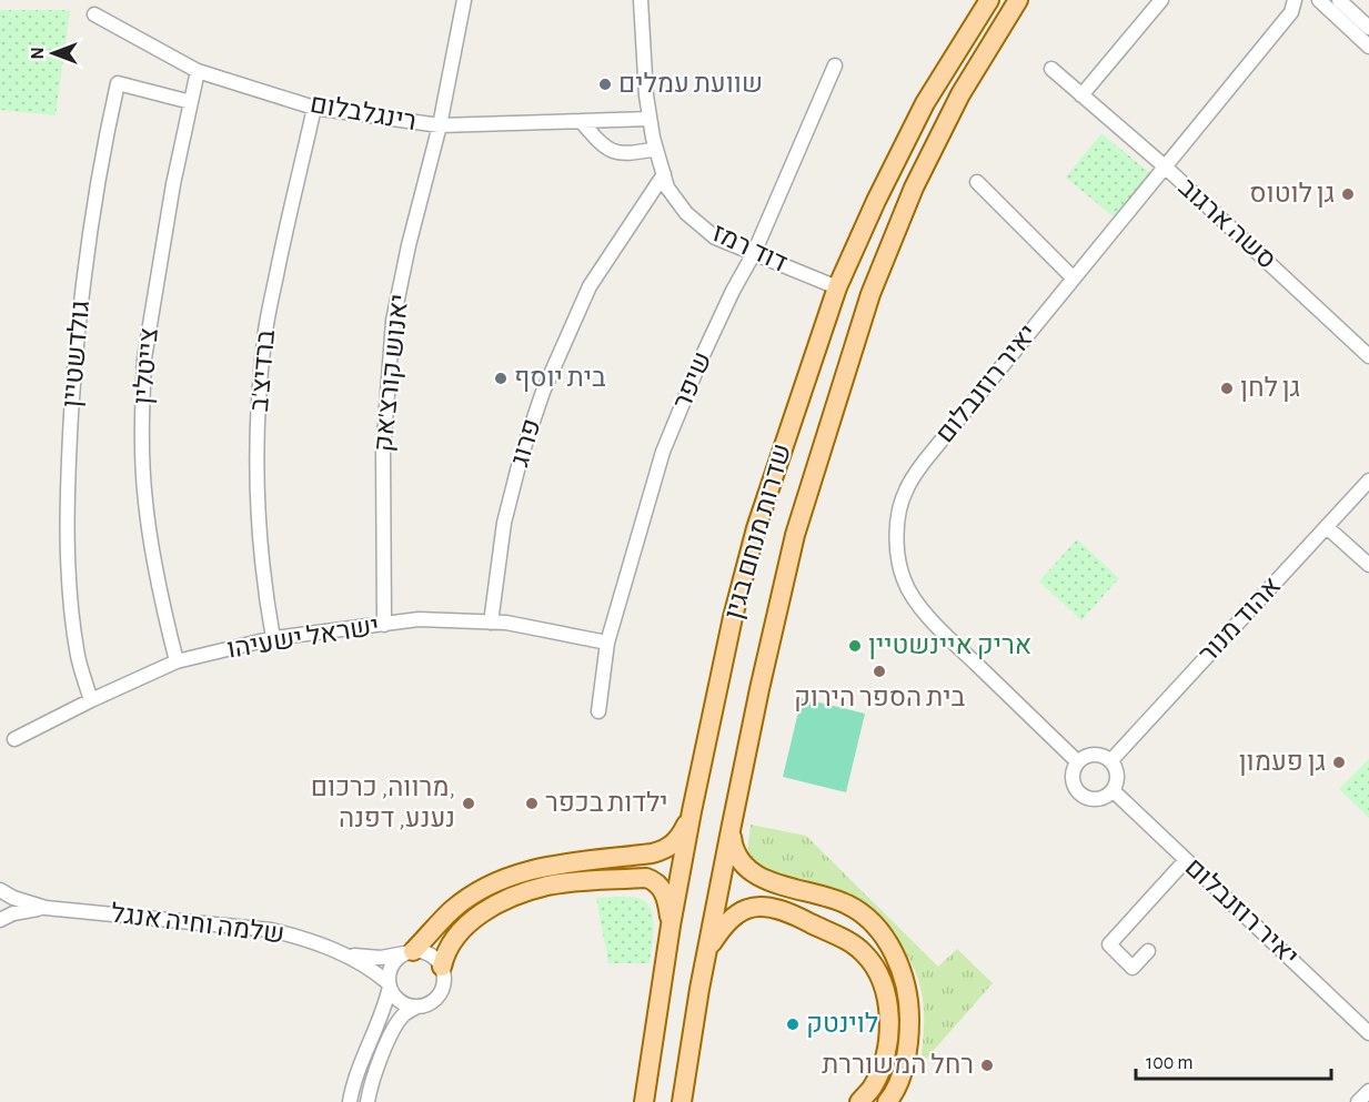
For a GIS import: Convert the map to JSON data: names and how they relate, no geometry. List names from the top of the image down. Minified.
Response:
{"streets":{"main road":["שדרות מנחם בגין"],"street":["רינגלבלום","סשה ארגוב","דוד רמז","גולדשטיין","צייטלין","ברדיצ'ב","יאנוש קורצ'אק","שיפר","יאיר רוזנבלום","פרוג","אהוד מנור","ישראל ישעיהו","שלמה וחיה אנגל"]},"crossings":[["רינגלבלום","דוד רמז"],["רינגלבלום","צייטלין"],["רינגלבלום","ברדיצ'ב"],["רינגלבלום","יאנוש קורצ'אק"],["סשה ארגוב","יאיר רוזנבלום"],["דוד רמז","שיפר"],["דוד רמז","פרוג"],["דוד רמז","שדרות מנחם בגין"],["גולדשטיין","צייטלין"],["גולדשטיין","ישראל ישעיהו"],["צייטלין","ישראל ישעיהו"],["ברדיצ'ב","ישראל ישעיהו"],["יאנוש קורצ'אק","ישראל ישעיהו"],["שיפר","ישראל ישעיהו"],["יאיר רוזנבלום","אהוד מנור"],["פרוג","ישראל ישעיהו"]],"places":["שוועת עמלים","גן לוטוס","בית יוסף","גן לחן","אריק איינשטיין","בית הספר הירוק","גן פעמון","מרווה, כרכום, נענע, דפנה","ילדות בכפר","לוינטק","רחל המשוררת"],"scale_bar":"100 m","north":"left"}
